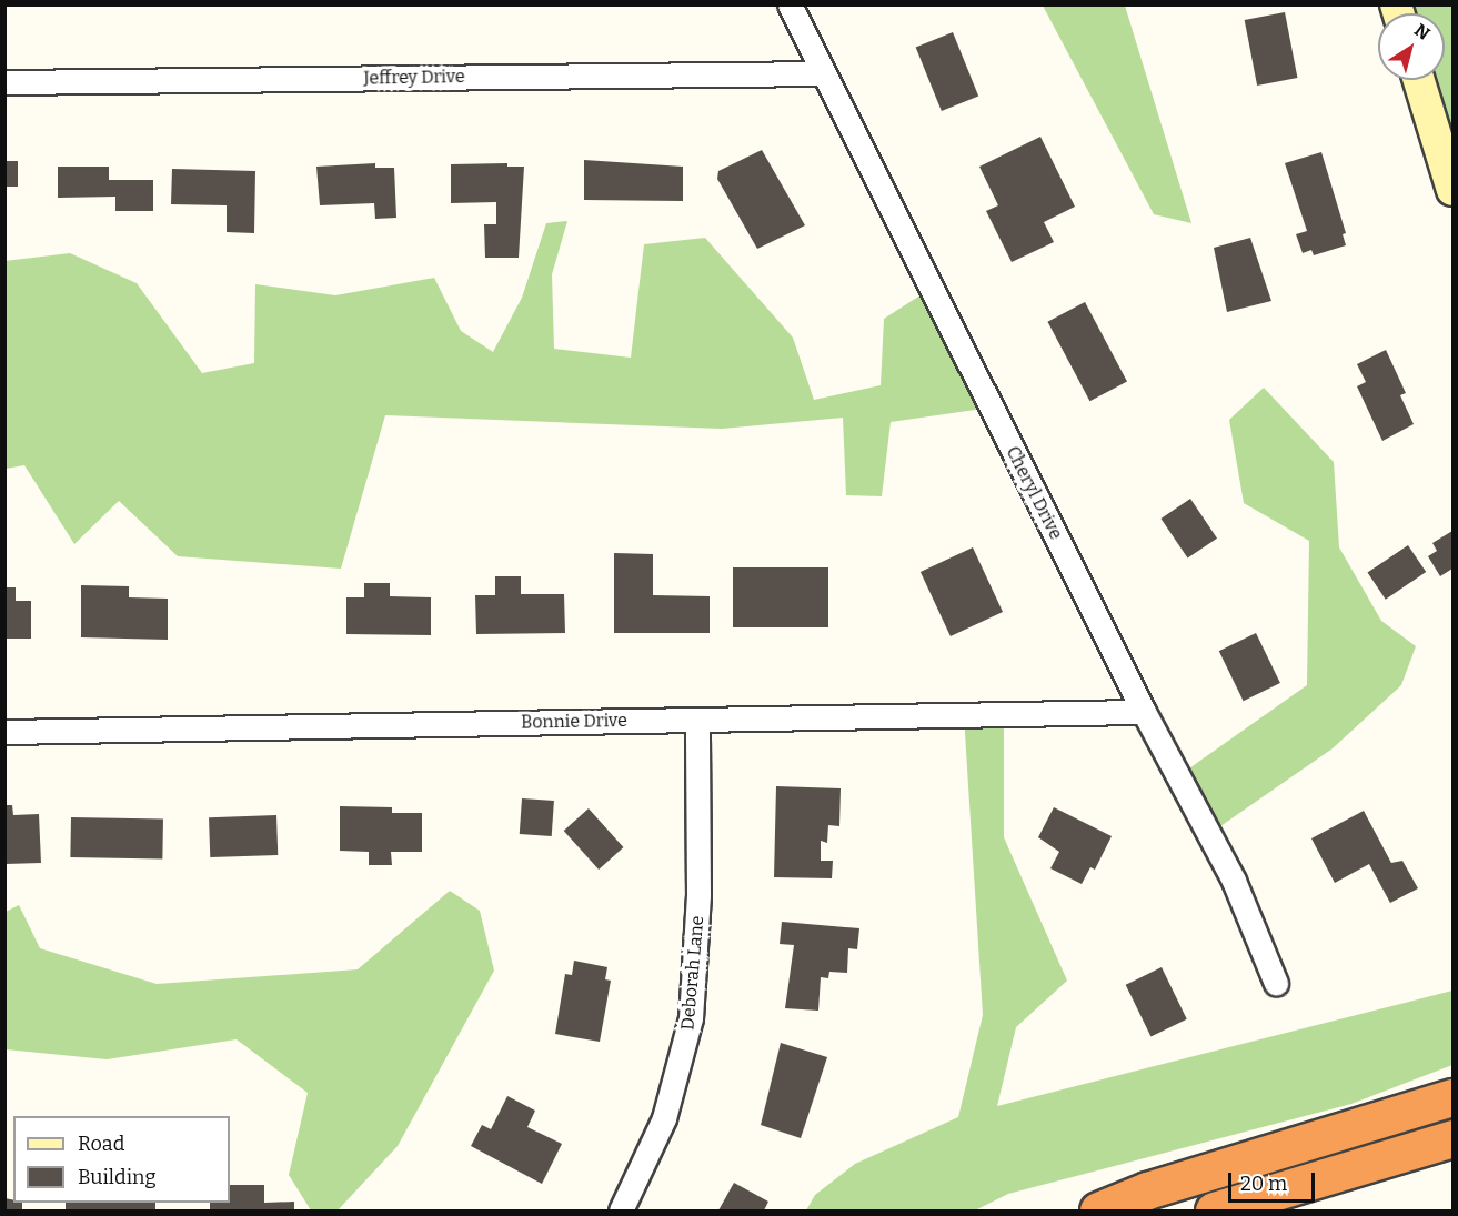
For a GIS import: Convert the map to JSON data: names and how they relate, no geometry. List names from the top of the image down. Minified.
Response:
{"streets":{"street":["Jeffrey Drive","Cheryl Drive","Bonnie Drive","Deborah Lane"]},"crossings":[["Jeffrey Drive","Cheryl Drive"],["Cheryl Drive","Bonnie Drive"],["Bonnie Drive","Deborah Lane"]],"legend":["Road","Building"],"scale_bar":"20 m","north":"top right"}
